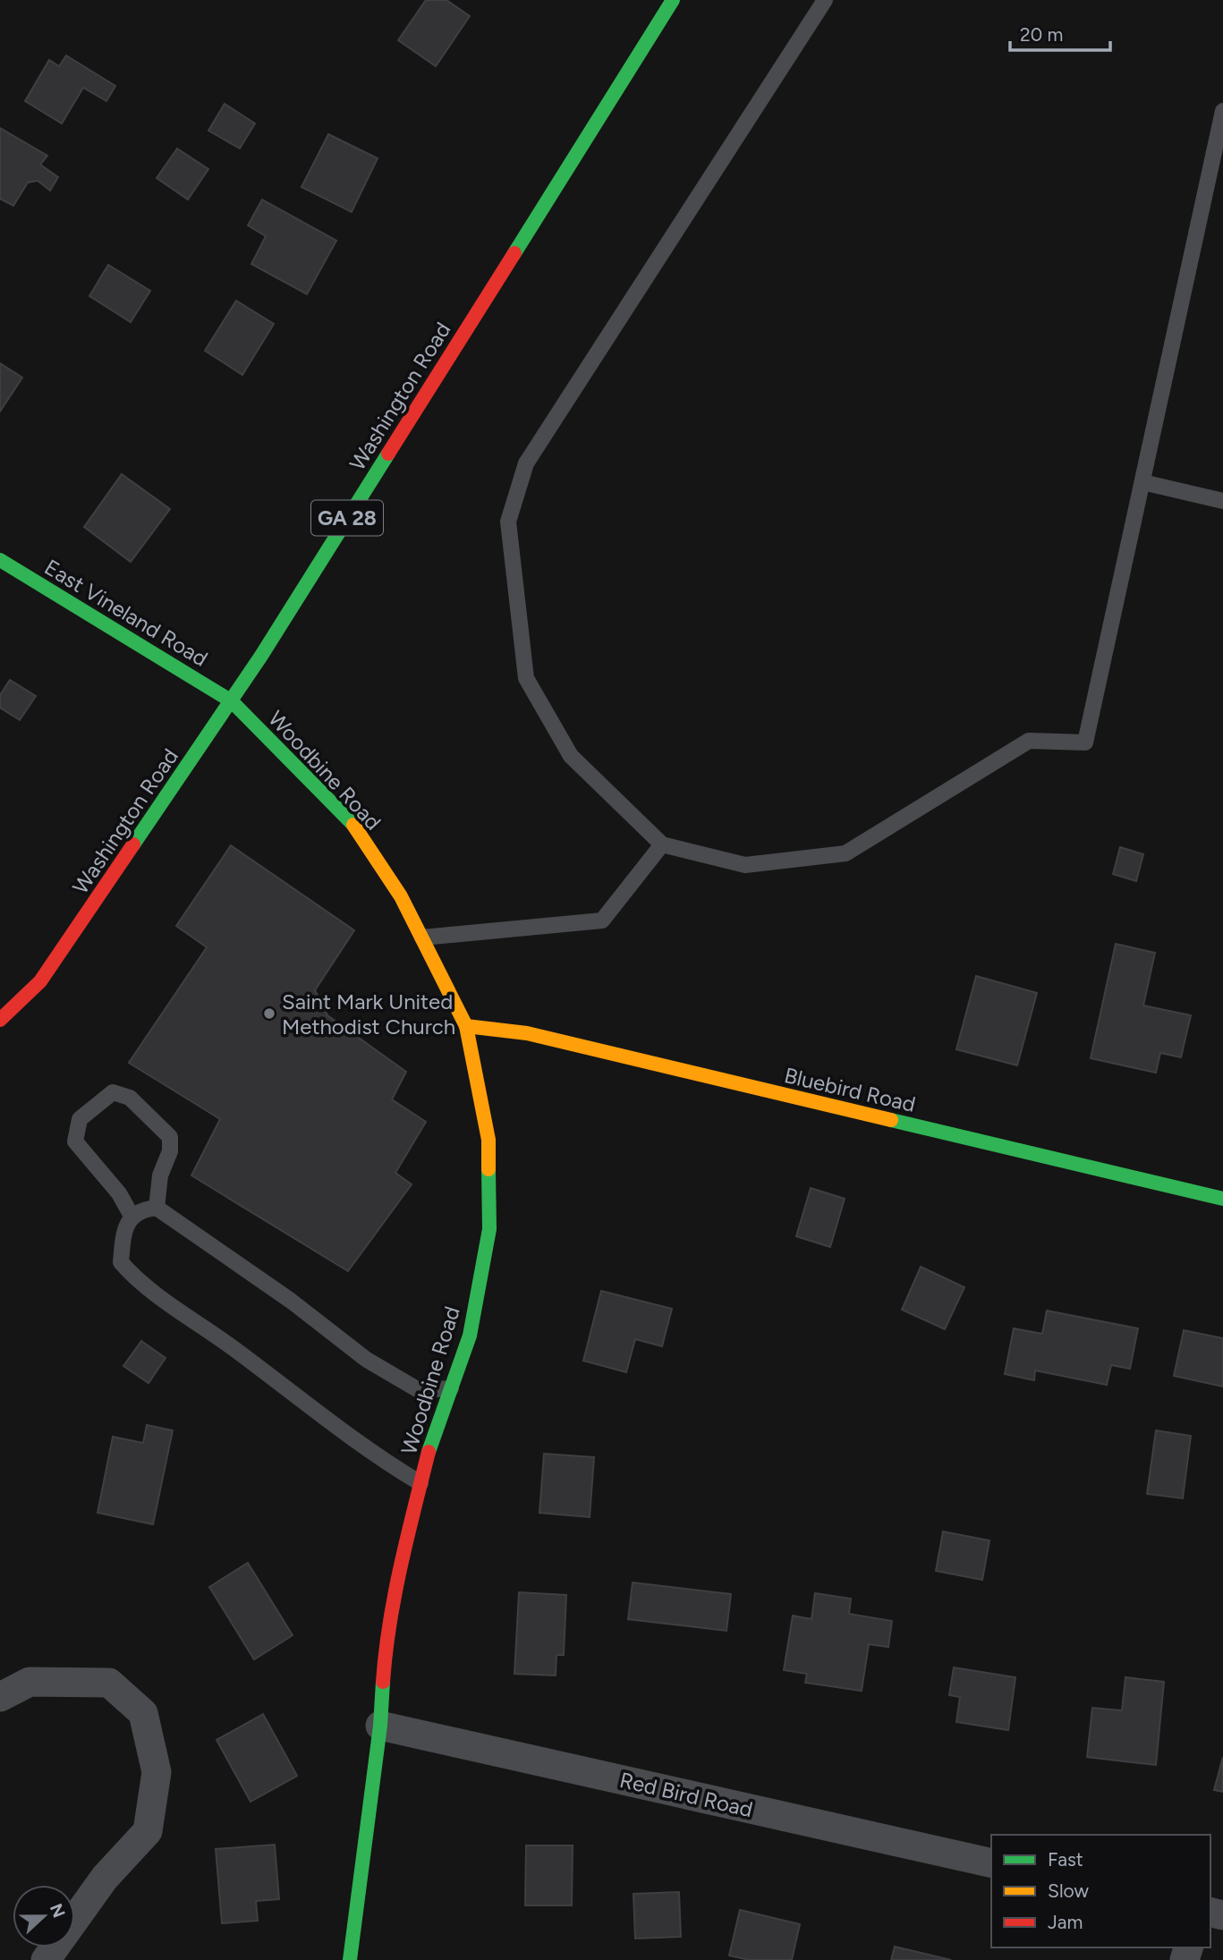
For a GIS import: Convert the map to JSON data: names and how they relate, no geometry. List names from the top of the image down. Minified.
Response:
{"streets":{"street":["Washington Road","GA 28","East Vineland Road","Woodbine Road","Bluebird Road","Red Bird Road"]},"crossings":[["Washington Road","East Vineland Road"],["Washington Road","Woodbine Road"],["East Vineland Road","Woodbine Road"],["Woodbine Road","Bluebird Road"],["Woodbine Road","Red Bird Road"]],"places":["Saint Mark United Methodist Church"],"legend":["Fast","Slow","Jam"],"scale_bar":"20 m","north":"right"}
